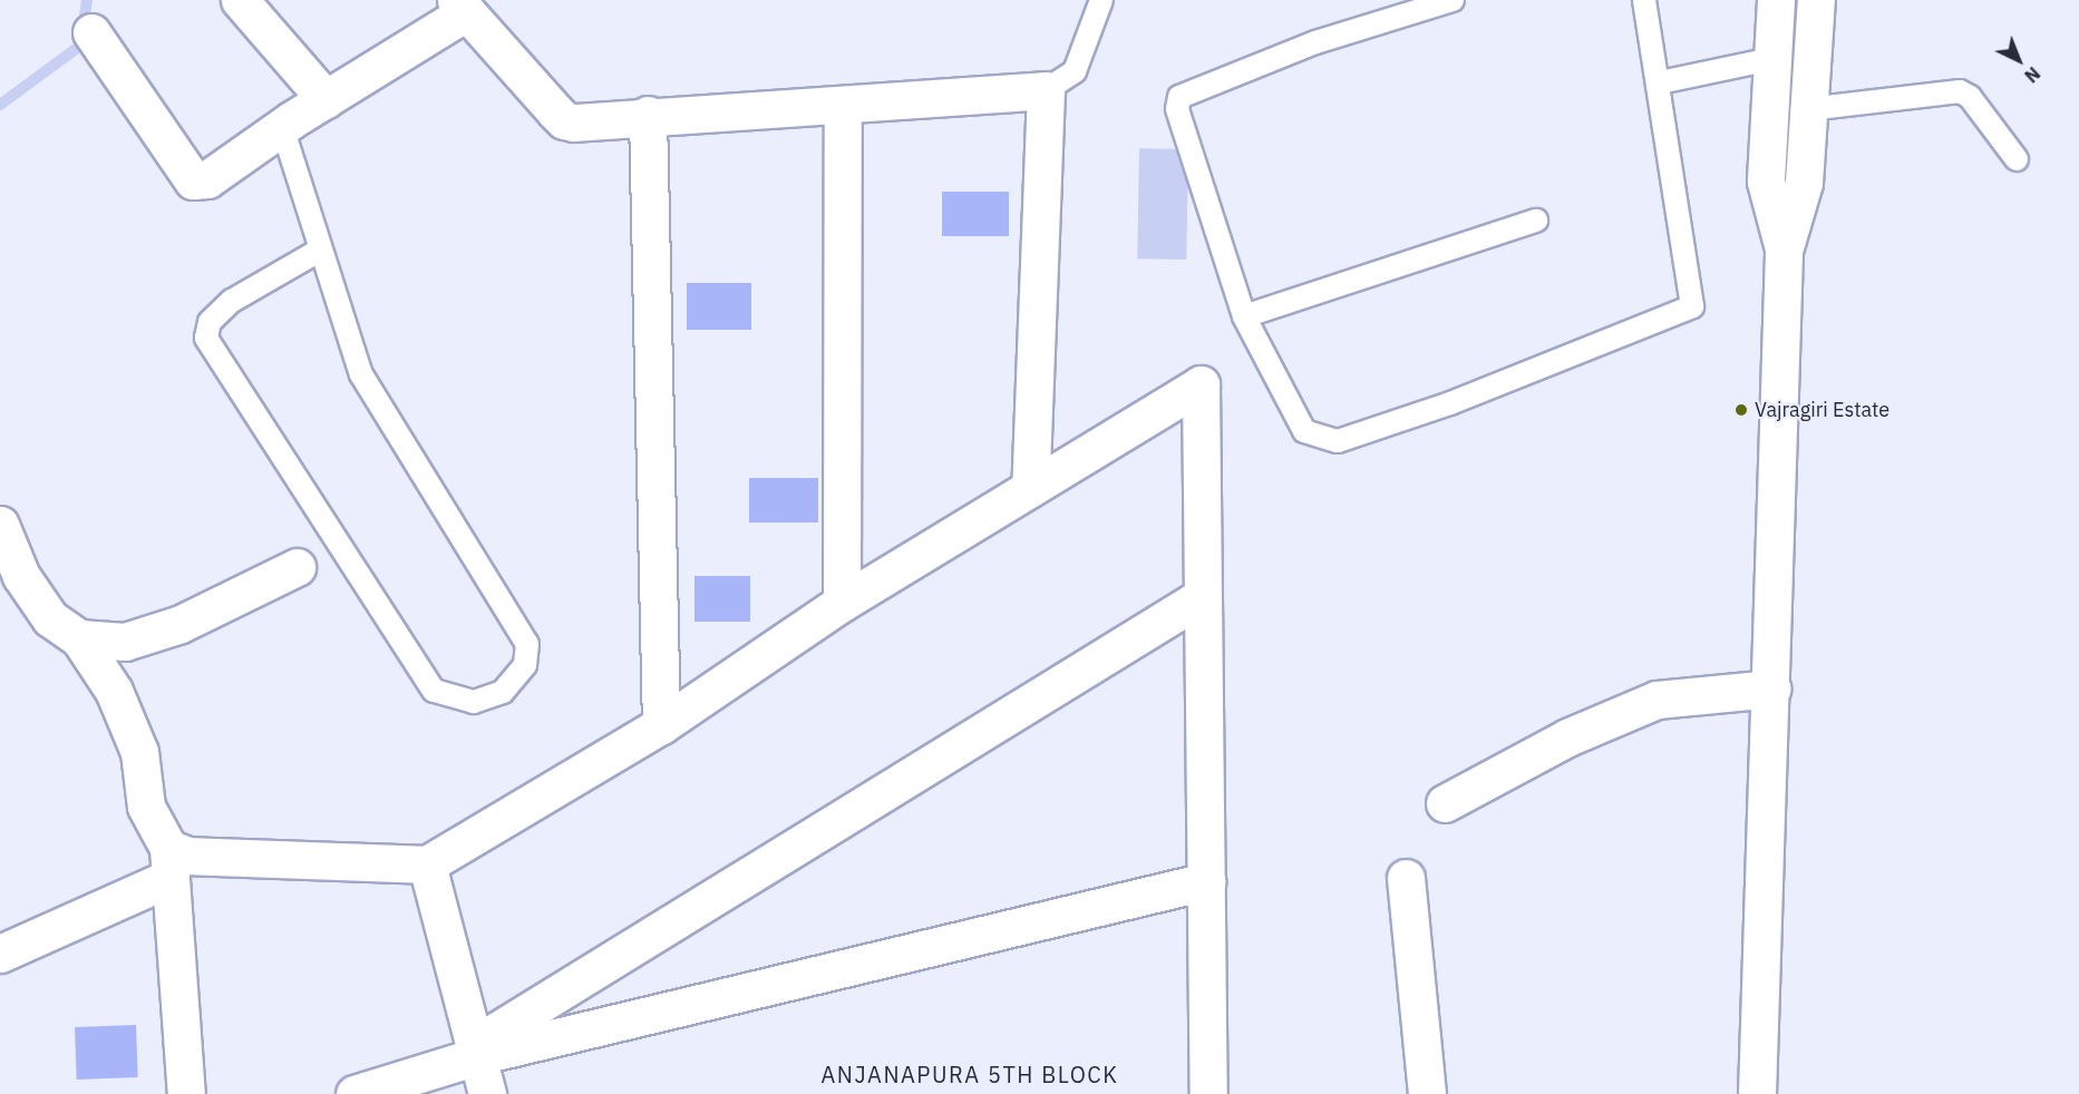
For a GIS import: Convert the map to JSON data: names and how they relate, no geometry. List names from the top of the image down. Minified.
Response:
{"districts":["ANJANAPURA 5TH BLOCK"],"places":["Vajragiri Estate"],"north":"bottom right"}
